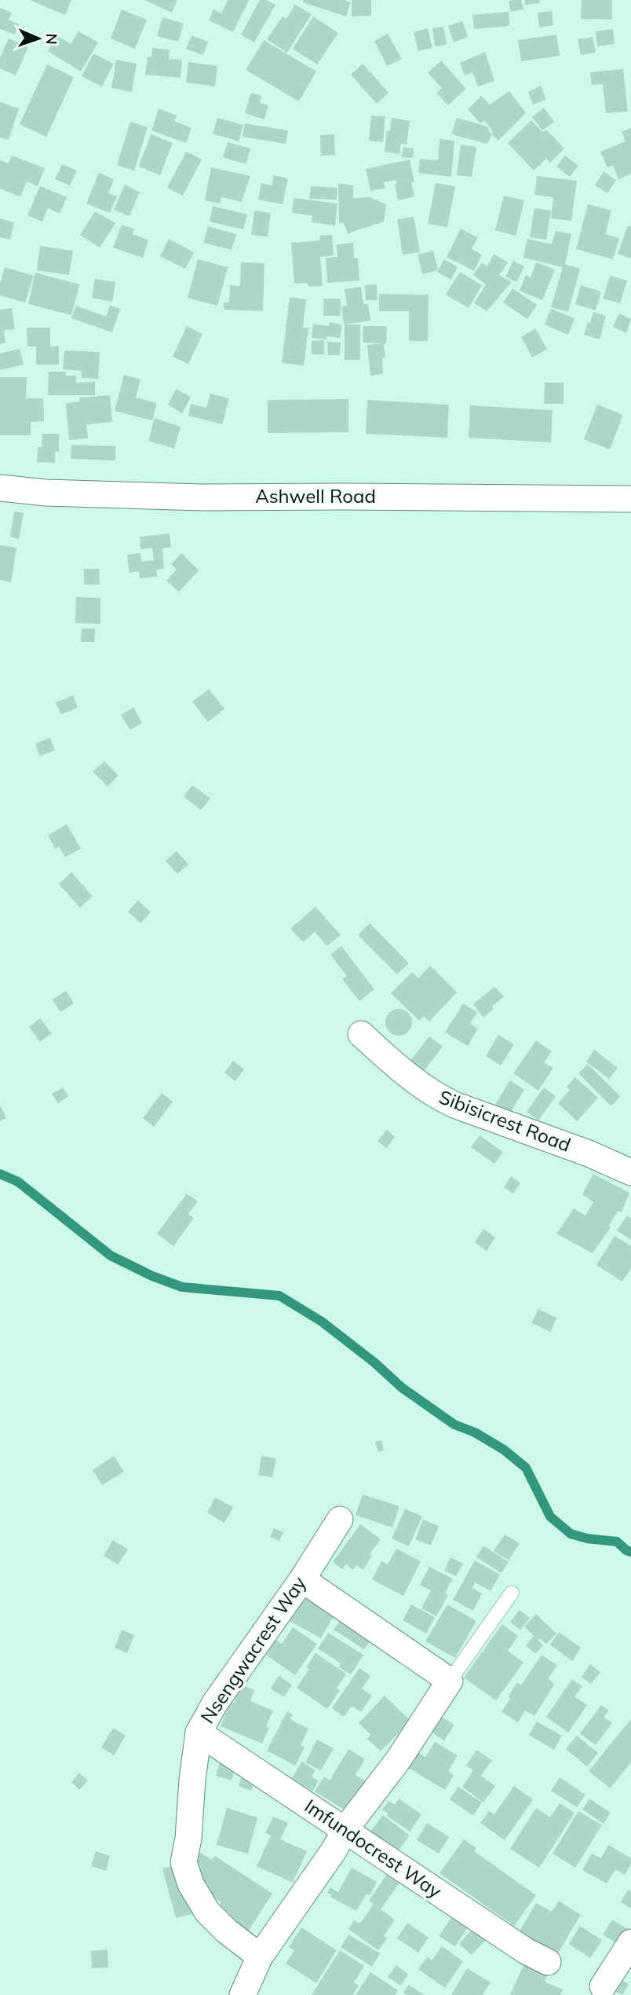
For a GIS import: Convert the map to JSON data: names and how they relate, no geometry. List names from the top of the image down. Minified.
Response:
{"streets":{"street":["Ashwell Road","Sibisicrest Road","Nsengwacrest Way","Imfundocrest Way"]},"crossings":[["Nsengwacrest Way","Imfundocrest Way"]],"north":"right"}
